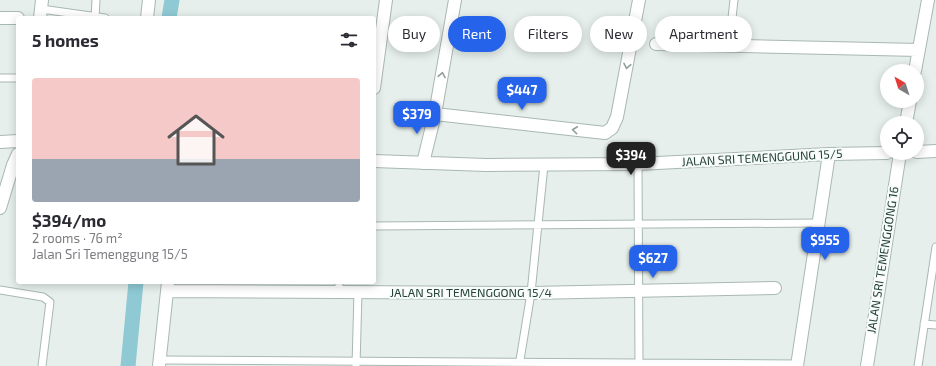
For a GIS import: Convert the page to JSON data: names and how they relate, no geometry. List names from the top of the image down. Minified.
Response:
{"streets":{"street":["JALAN SRI TEMENGGUNG 15/5","JALAN SRI TEMENGGONG 16","JALAN SRI TEMENGGONG 15/4"]},"north":"top left","page":{"chip":["Buy","Rent","Filters","New","Apartment"],"heading":"5 homes","list":[{"name":"$394/mo","note":"2 rooms · 76 m² · Jalan Sri Temenggung 15/5"}],"price":["$447","$379","$394","$955","$627"]}}
